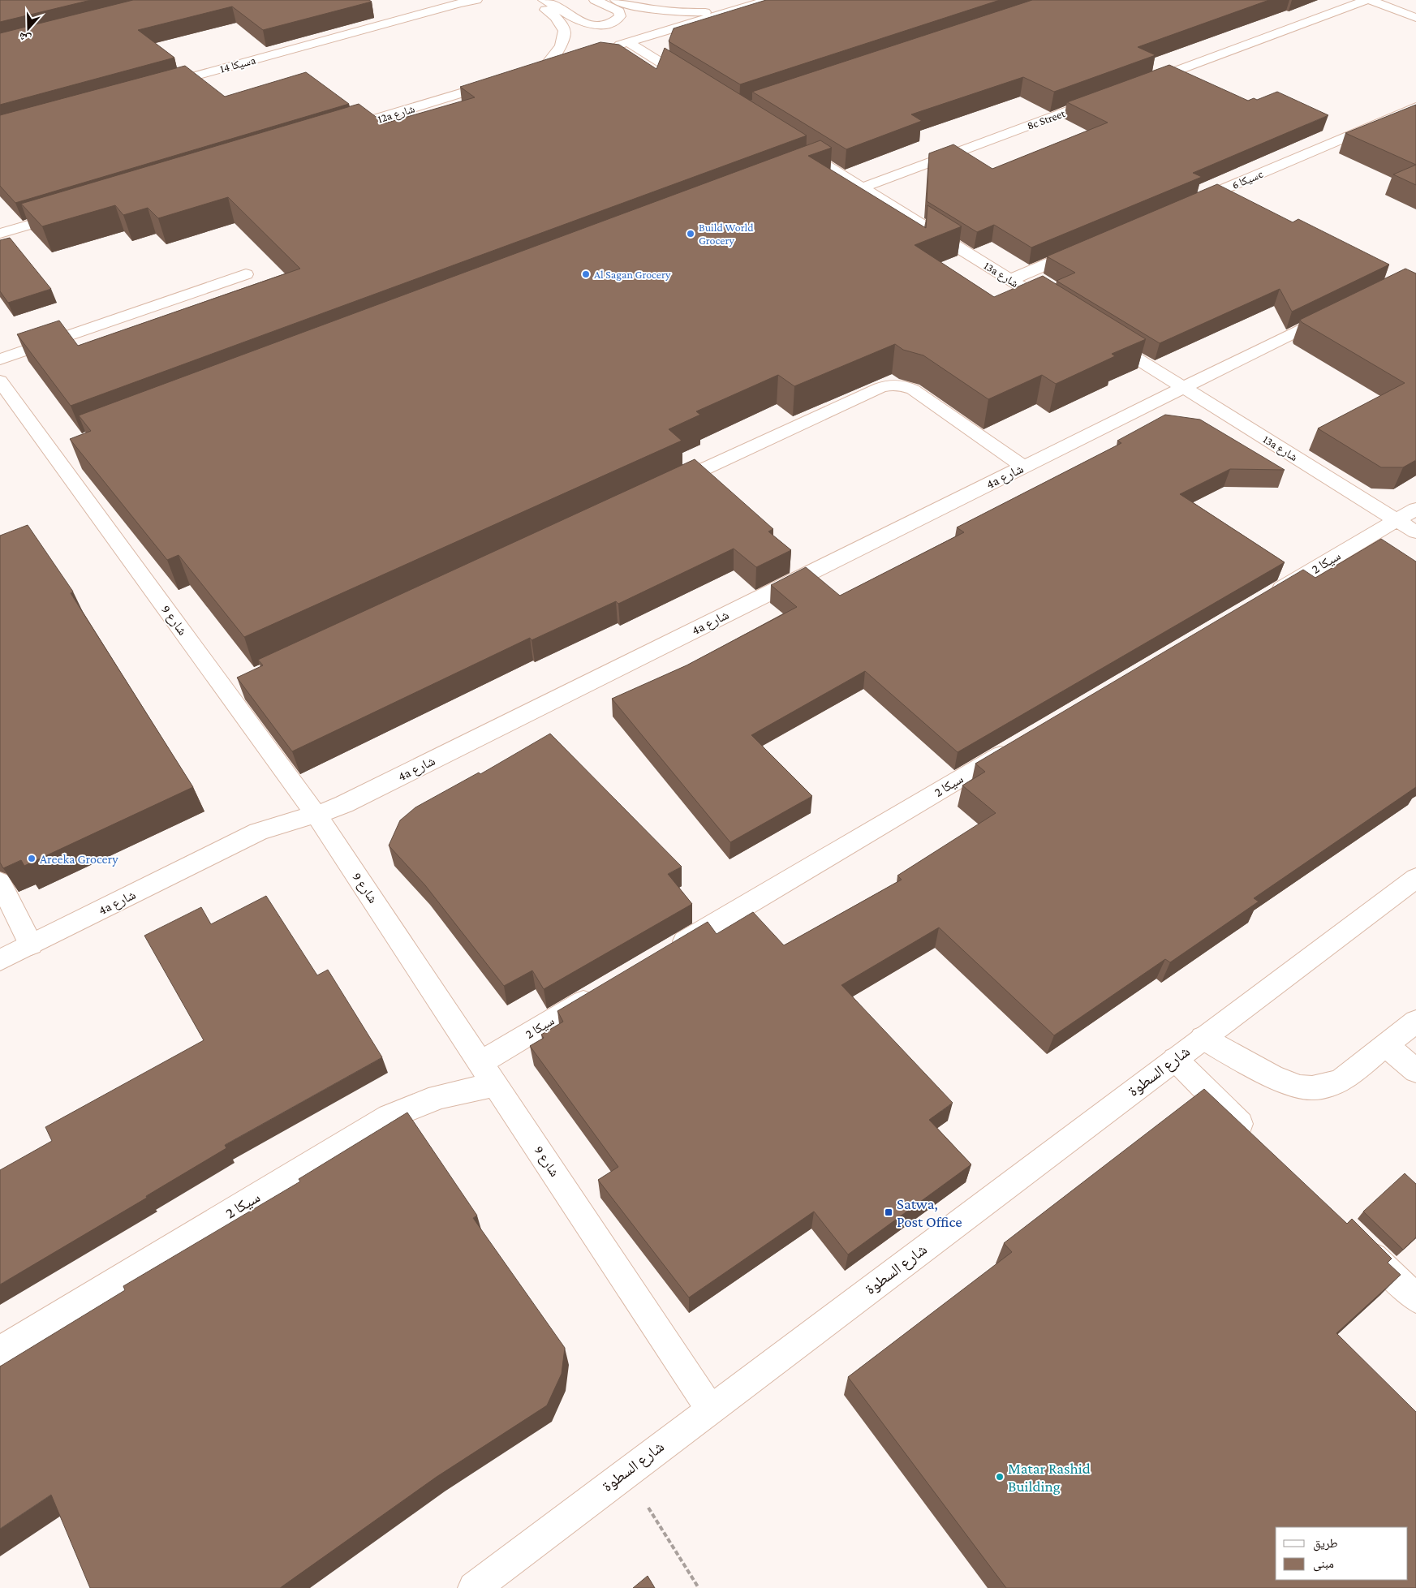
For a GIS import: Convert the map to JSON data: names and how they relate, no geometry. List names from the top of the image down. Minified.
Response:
{"streets":{"street":["سيكا 14a","12a شارع","8c Street","سيكا 6c","13a شارع","4a شارع","سيكا 2","شارع 9","شارع السطوة"]},"crossings":[["8c Street","13a شارع"],["13a شارع","4a شارع"],["13a شارع","سيكا 2"],["4a شارع","شارع 9"],["سيكا 2","شارع 9"],["شارع 9","شارع السطوة"]],"places":{"other":["Build World Grocery","Al Sagan Grocery","Areeka Grocery","Matar Rashid Building"],"transit":["Satwa, Post Office"]},"legend":["طريق","مبنى"],"north":"bottom"}
